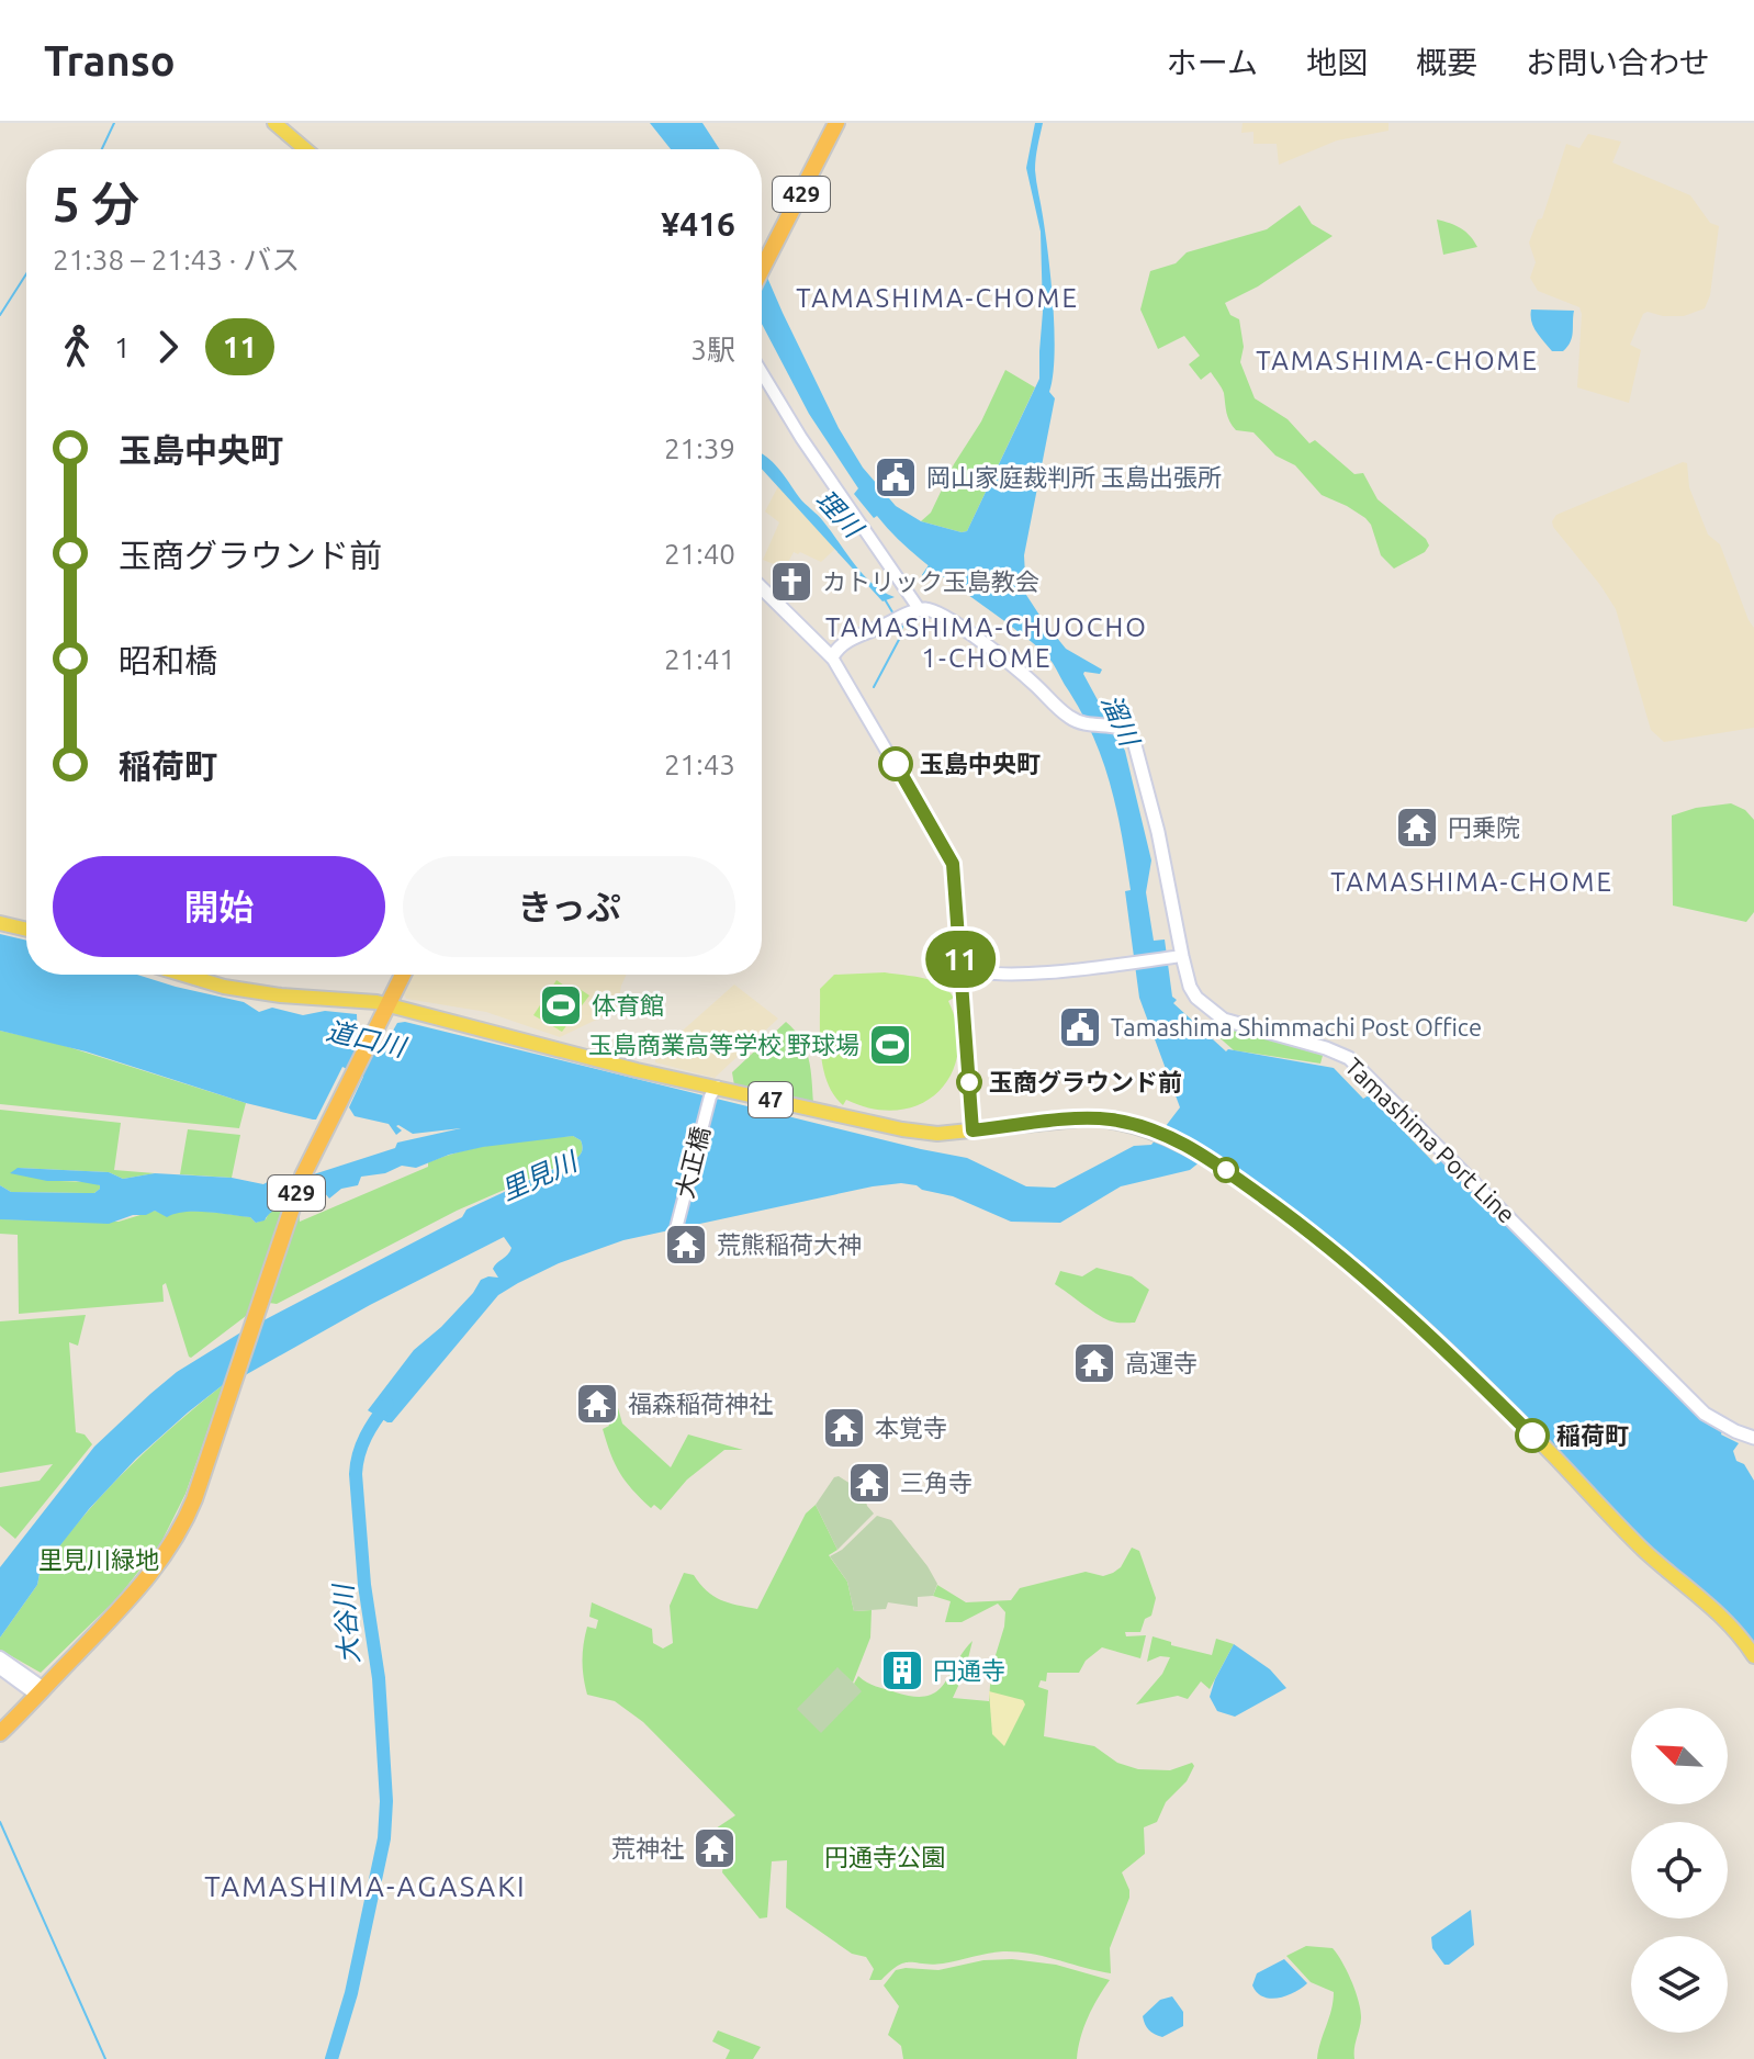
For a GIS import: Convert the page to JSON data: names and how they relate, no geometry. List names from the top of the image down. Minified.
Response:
{"streets":{"highway":["429"],"main road":["47","Tamashima Port Line"],"street":["大正橋"]},"crossings":[["429","47"],["47","大正橋"]],"districts":["TAMASHIMA-CHOME","TAMASHIMA-CHOME","TAMASHIMA-CHUOCHO 1-CHOME","TAMASHIMA-CHOME","TAMASHIMA-AGASAKI"],"water":["理川","溜川","道口川","里見川","大谷川"],"parks":["里見川緑地","円通寺公園"],"places":{"public building":["岡山家庭裁判所 玉島出張所","Tamashima Shimmachi Post Office"],"church":["カトリック玉島教会"],"other":["玉島中央町","玉商グラウンド前","稲荷町"],"temple":["円乗院","荒熊稲荷大神","高運寺","福森稲荷神社","本覚寺","三角寺","荒神社"],"sports":["体育館","玉島商業高等学校 野球場"],"building":["円通寺"]},"lines":["bus line 11"],"north":"top left","page":{"header":"Transo","nav":["ホーム","地図","概要","お問い合わせ"],"on_map":"11","heading":["5 分","21:38 – 21:43 · バス","¥416"],"legs":["1","11","3駅"],"list":[{"name":"玉島中央町","value":"21:39"},{"name":"玉商グラウンド前","value":"21:40"},{"name":"昭和橋","value":"21:41"},{"name":"稲荷町","value":"21:43"}],"buttons":["開始","きっぷ"]}}
